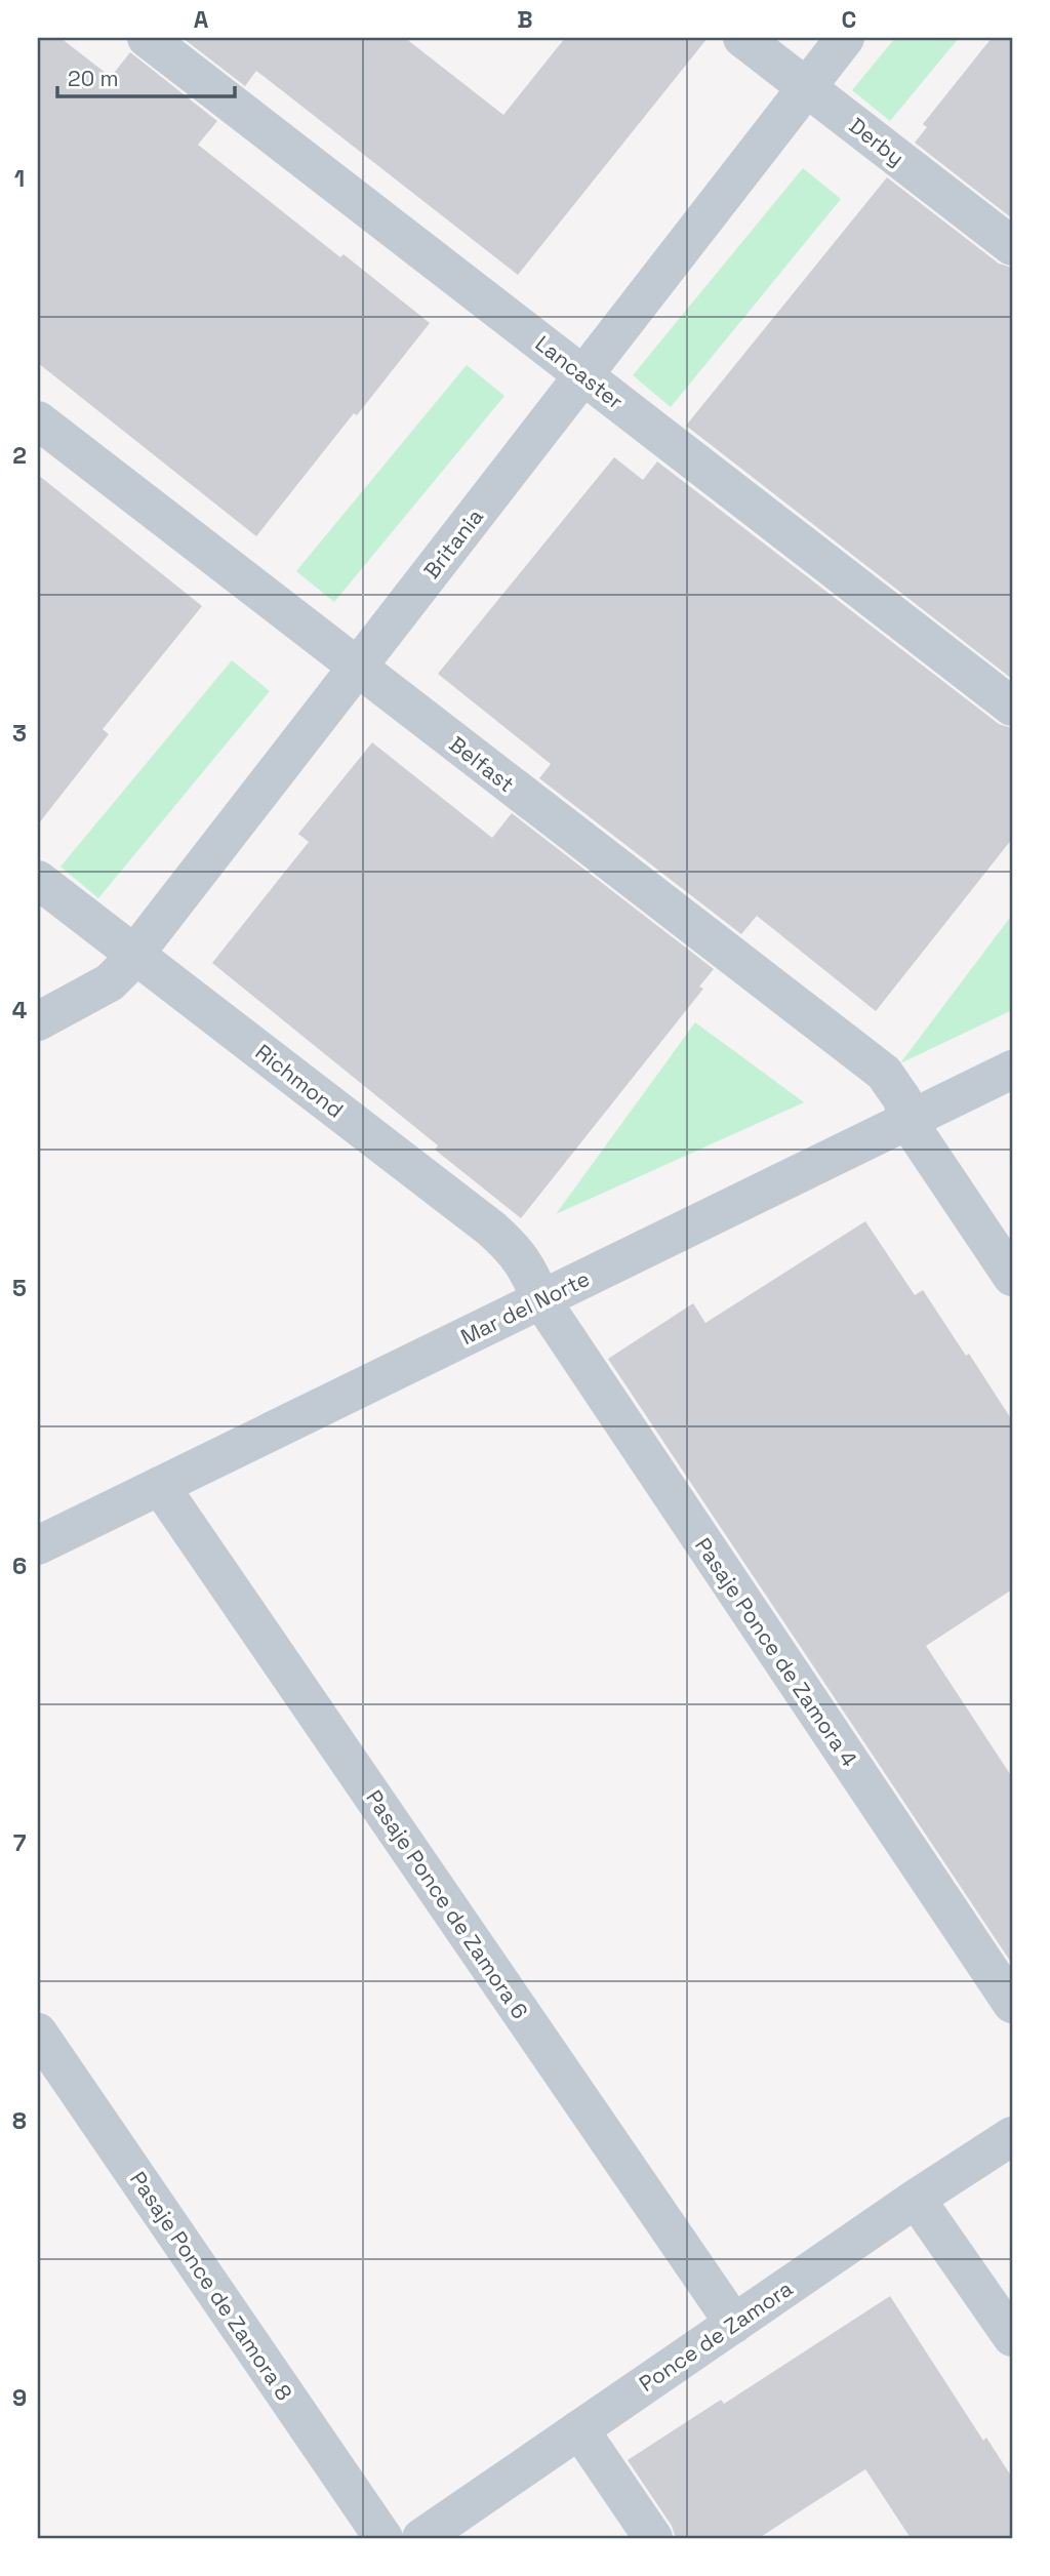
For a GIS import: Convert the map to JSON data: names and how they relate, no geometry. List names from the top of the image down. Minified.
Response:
{"streets":{"street":["Derby","Lancaster","Britania","Belfast","Richmond","Mar del Norte","Pasaje Ponce de Zamora 4","Pasaje Ponce de Zamora 6","Pasaje Ponce de Zamora 8","Ponce de Zamora"]},"crossings":[["Derby","Britania"],["Lancaster","Britania"],["Britania","Belfast"],["Britania","Richmond"],["Belfast","Mar del Norte"],["Richmond","Mar del Norte"],["Richmond","Pasaje Ponce de Zamora 4"],["Mar del Norte","Pasaje Ponce de Zamora 4"],["Mar del Norte","Pasaje Ponce de Zamora 6"],["Pasaje Ponce de Zamora 6","Ponce de Zamora"]],"scale_bar":"20 m","grid":{"columns":["A","B","C"],"rows":["1","2","3","4","5","6","7","8","9"]}}
